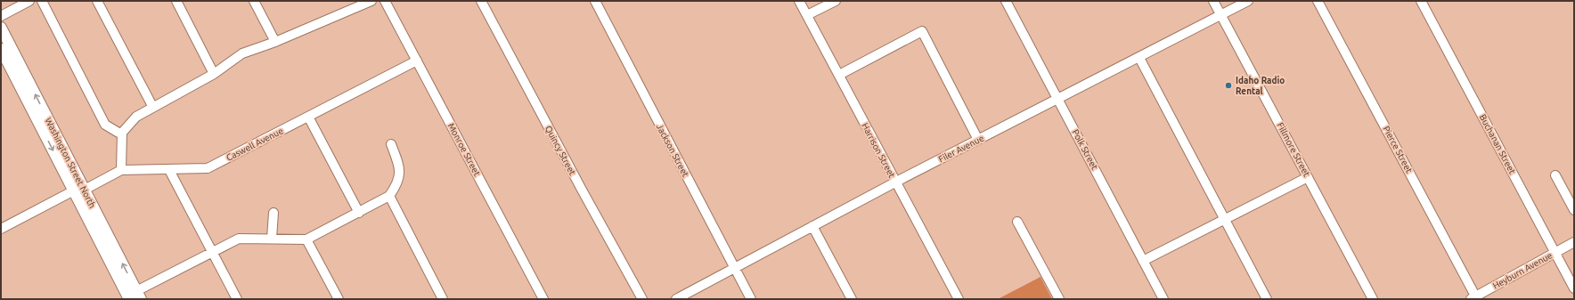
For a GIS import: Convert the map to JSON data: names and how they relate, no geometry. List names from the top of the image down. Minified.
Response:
{"streets":{"main road":["Washington Street North"],"street":["Caswell Avenue","Buchanan Street","Filer Avenue","Monroe Street","Polk Street","Fillmore Street","Pierce Street","Quincy Street","Jackson Street","Harrison Street","Heyburn Avenue"]},"crossings":[["Caswell Avenue","Monroe Street"],["Caswell Avenue","Washington Street North"],["Buchanan Street","Heyburn Avenue"],["Filer Avenue","Polk Street"],["Filer Avenue","Fillmore Street"],["Filer Avenue","Jackson Street"],["Filer Avenue","Harrison Street"],["Pierce Street","Heyburn Avenue"]],"places":["Idaho Radio Rental"]}
